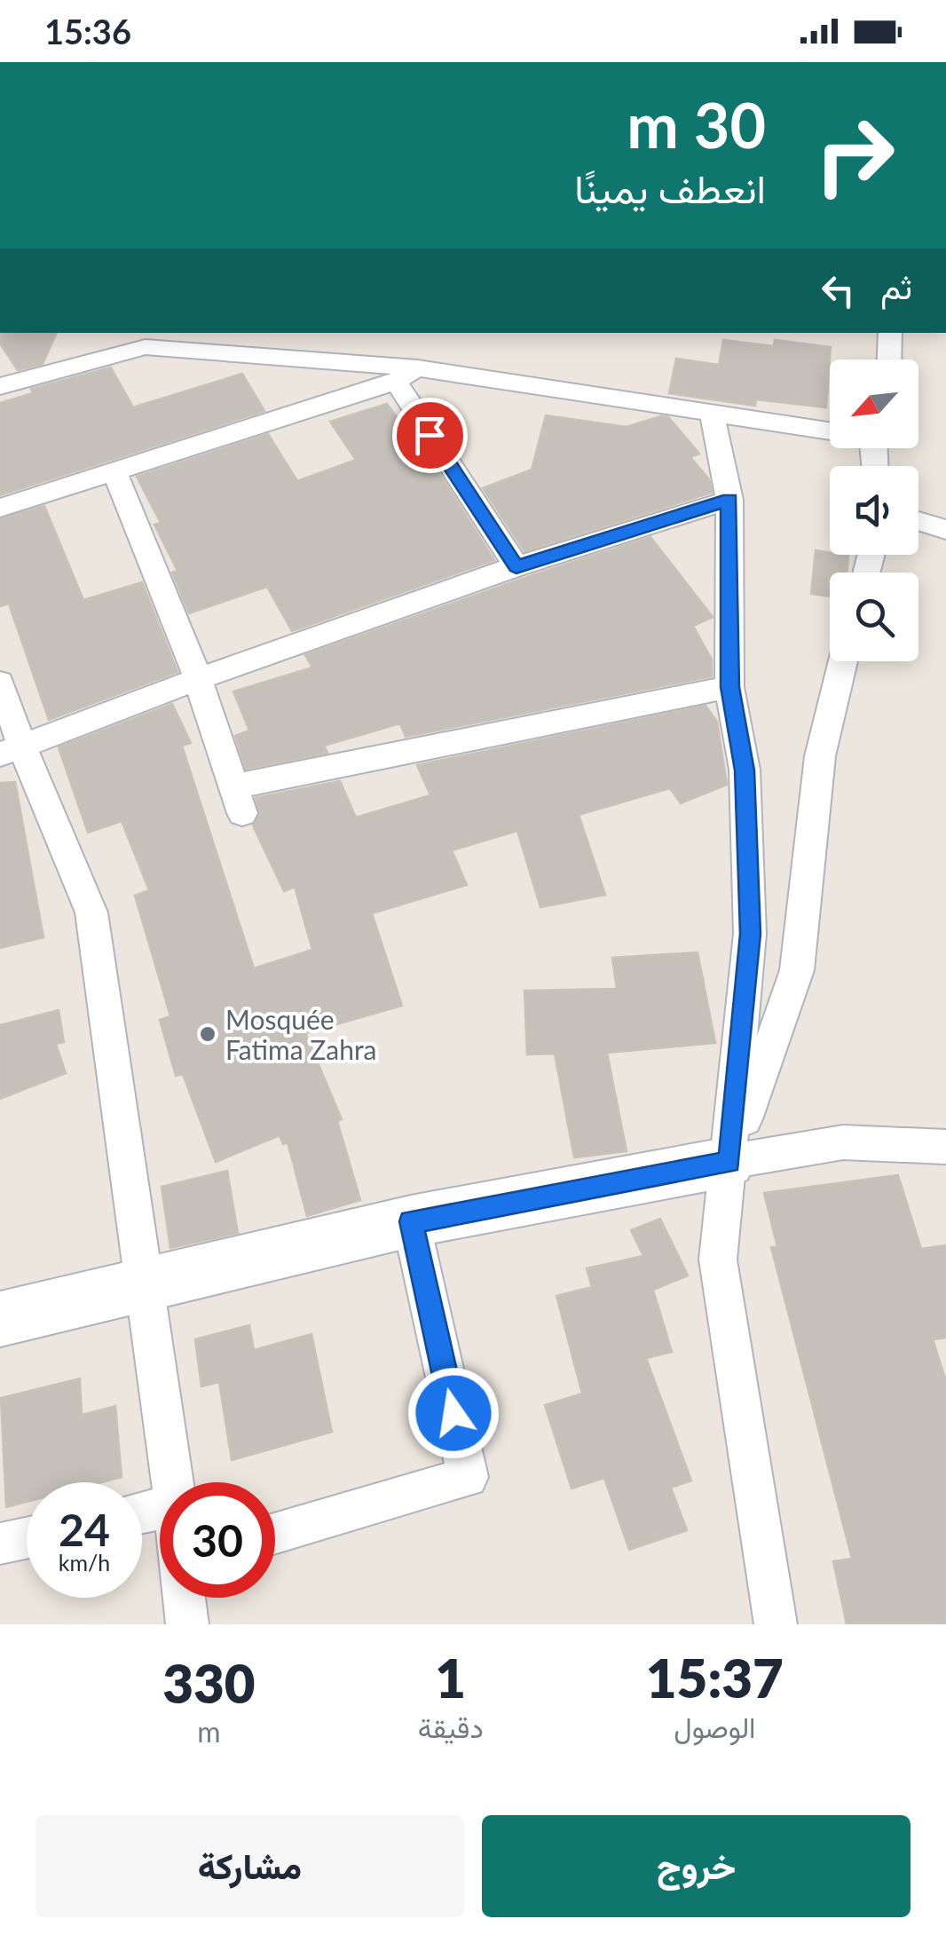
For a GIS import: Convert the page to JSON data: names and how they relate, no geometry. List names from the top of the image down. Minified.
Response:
{"places":["Mosquée Fatima Zahra"],"north":"bottom left","page":{"status":"15:36","turn":["30 m","انعطف يمينًا"],"then":"ثم","speed":"24 km/h","limit":"30","eta":["15:37","الوصول","1","دقيقة","330","m"],"buttons":["خروج","مشاركة"]}}
